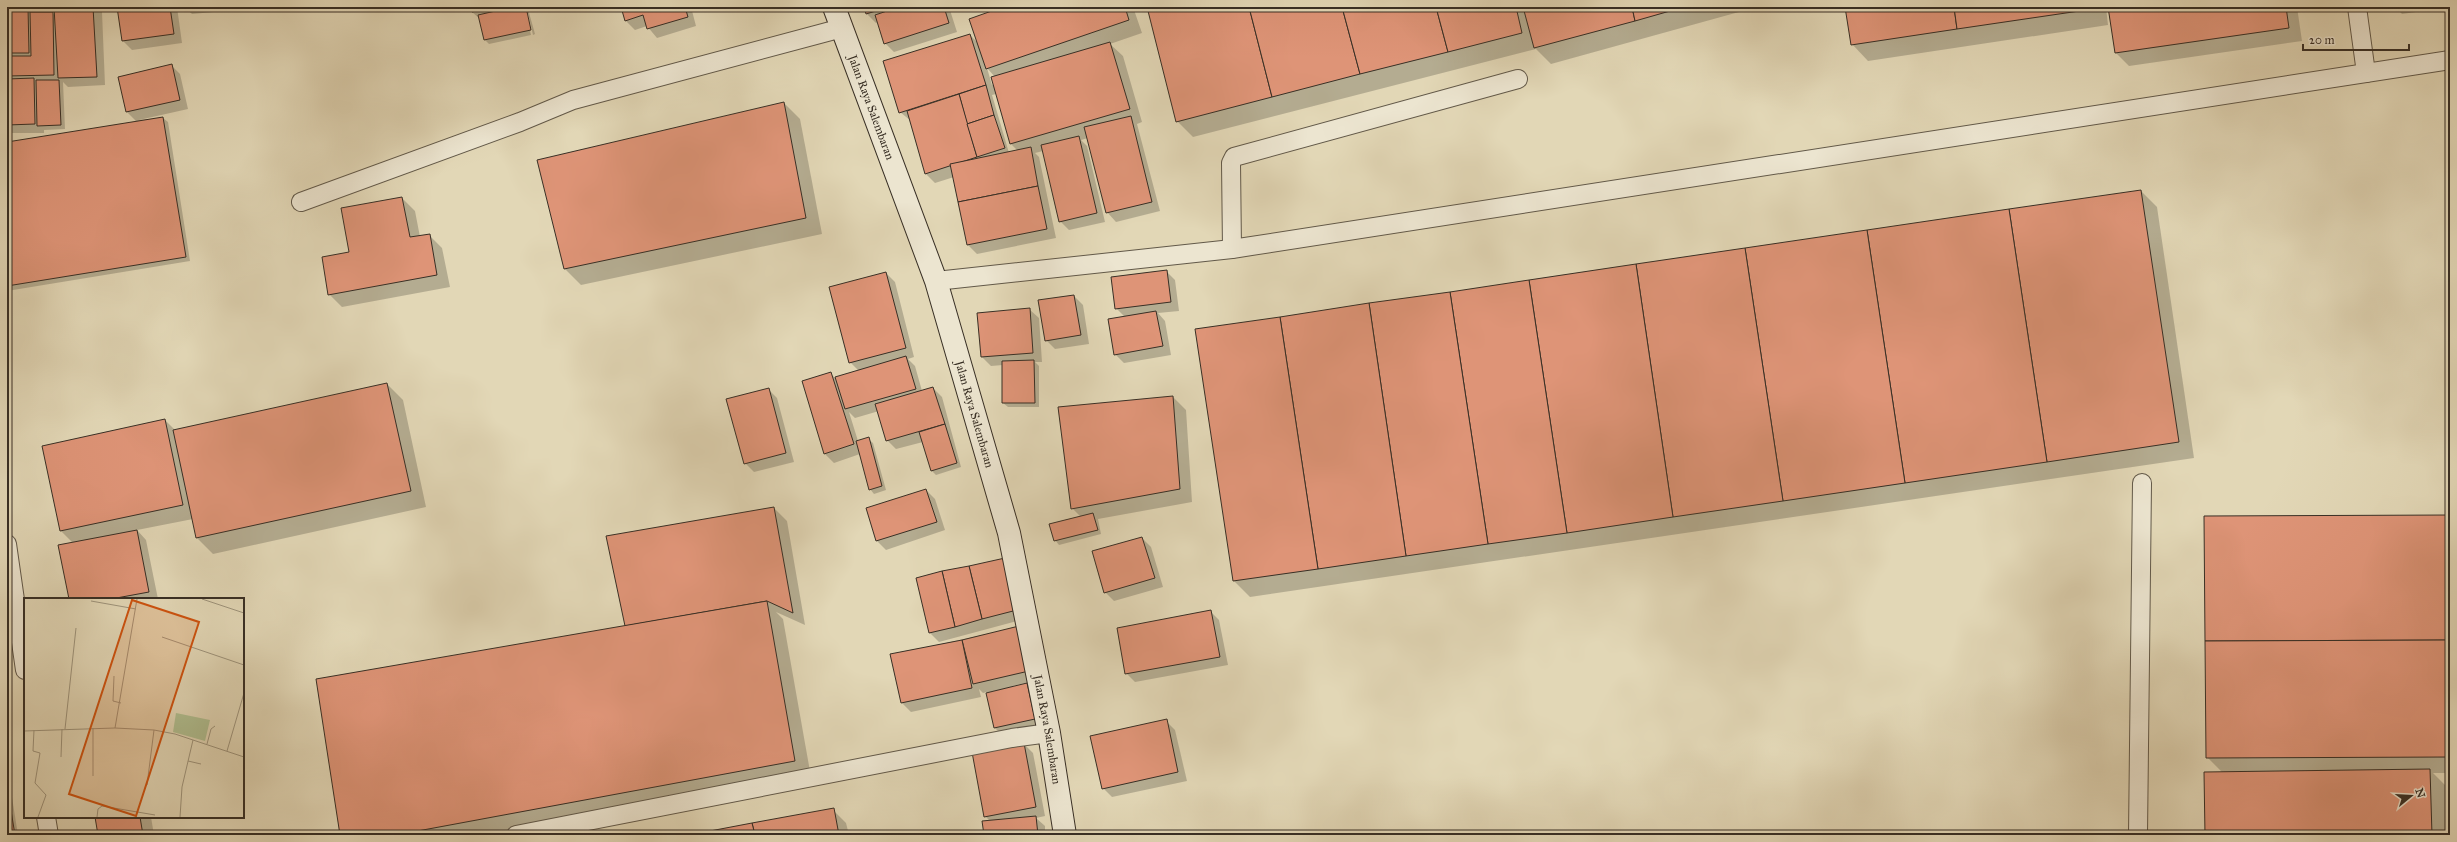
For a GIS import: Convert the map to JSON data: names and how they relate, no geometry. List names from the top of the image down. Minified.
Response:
{"streets":{"main road":["Jalan Raya Salembaran"]},"scale_bar":"20 m","north":"right"}
